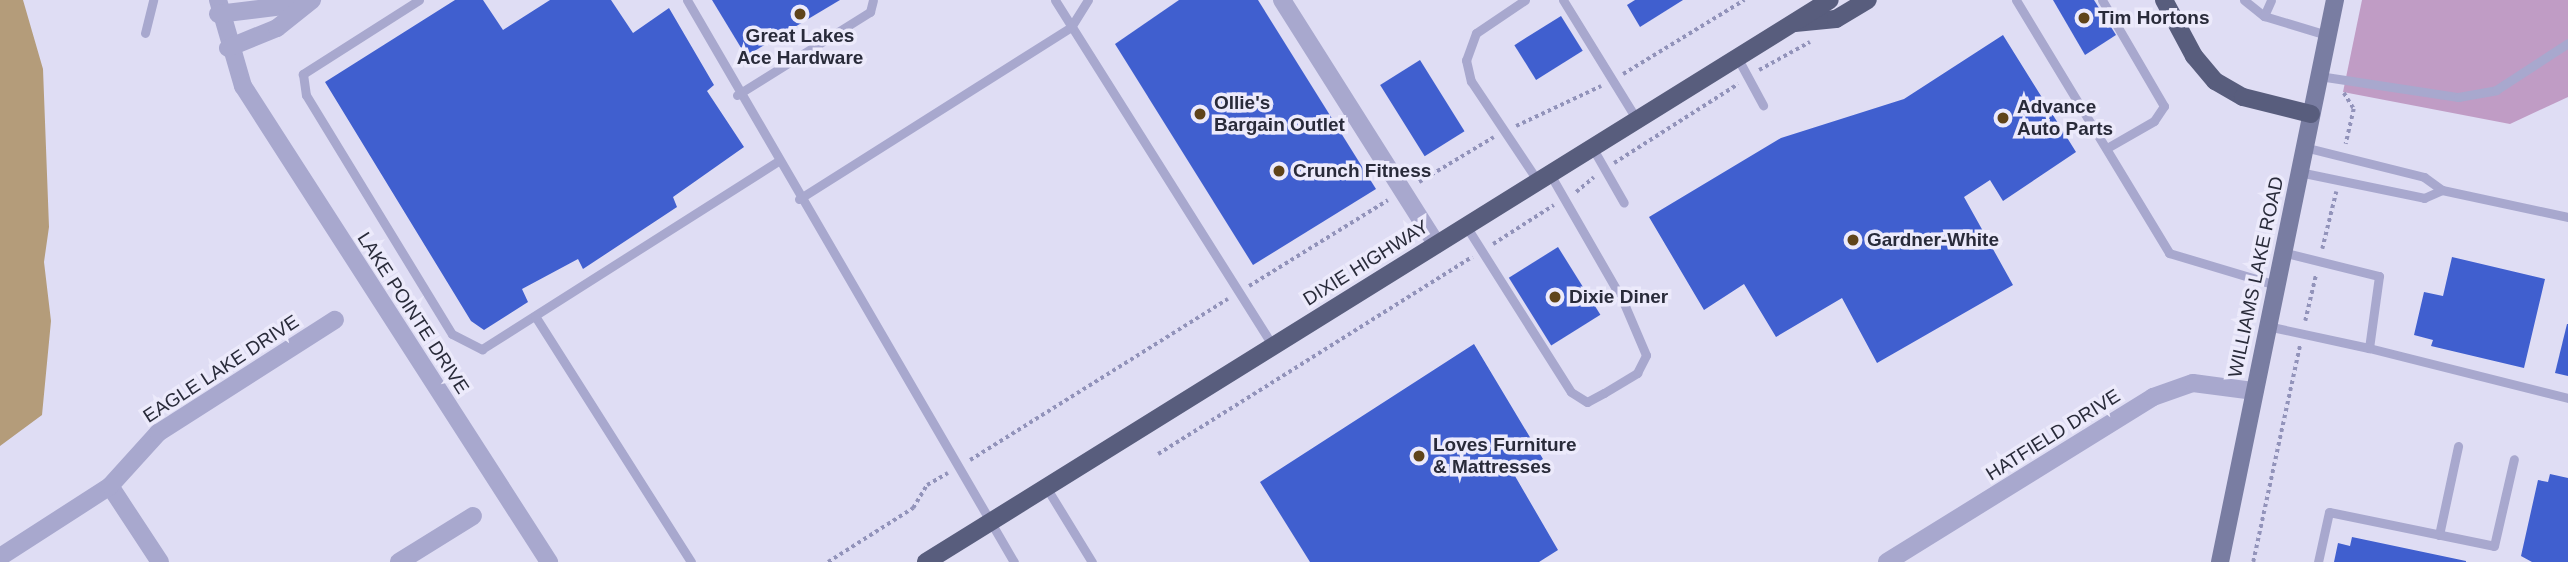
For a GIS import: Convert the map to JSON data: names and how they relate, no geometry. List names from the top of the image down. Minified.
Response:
{"streets":{"main road":["DIXIE HIGHWAY","WILLIAMS LAKE ROAD"],"street":["LAKE POINTE DRIVE","EAGLE LAKE DRIVE","HATFIELD DRIVE"]},"crossings":[["WILLIAMS LAKE ROAD","HATFIELD DRIVE"]],"places":["Great Lakes Ace Hardware","Tim Hortons","Ollie's Bargain Outlet","Advance Auto Parts","Crunch Fitness","Gardner-White","Dixie Diner","Loves Furniture & Mattresses"]}
